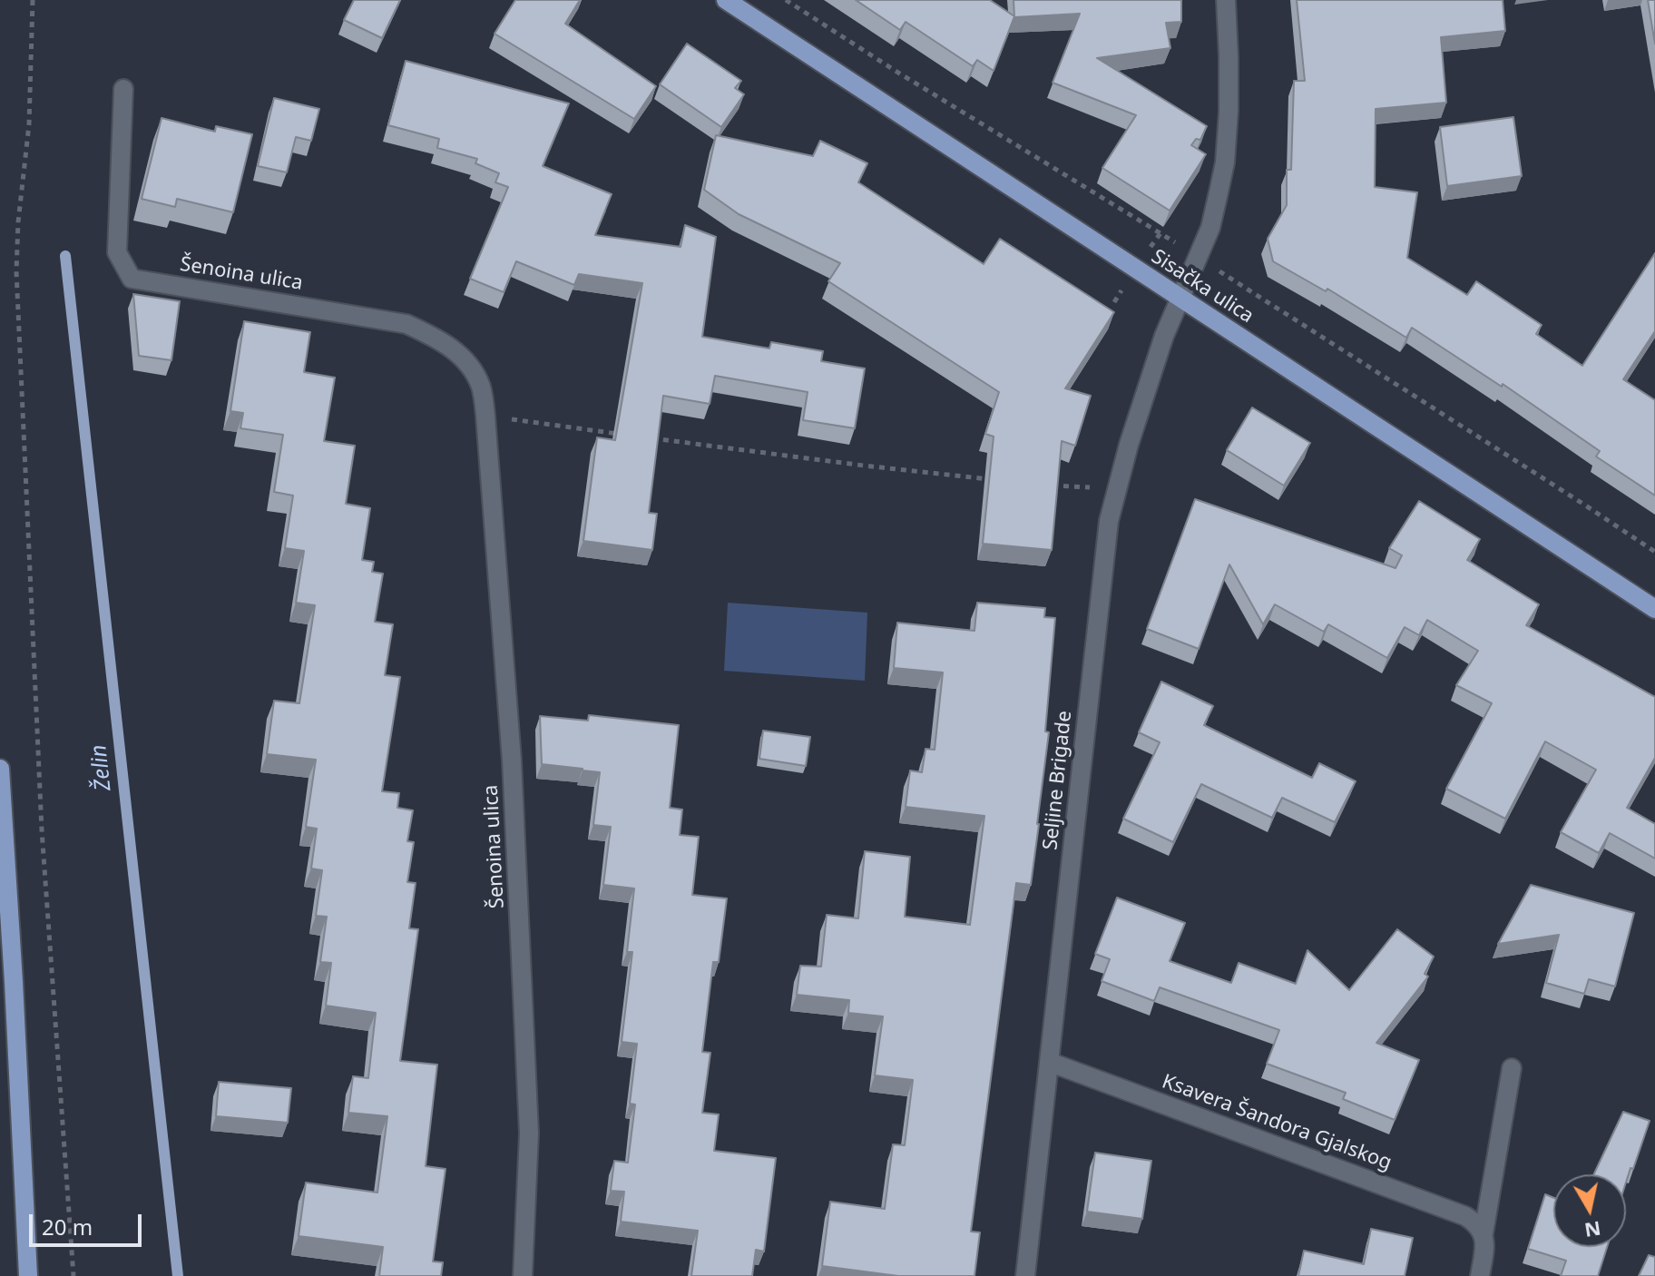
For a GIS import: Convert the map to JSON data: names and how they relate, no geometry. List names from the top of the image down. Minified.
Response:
{"streets":{"main road":["Sisačka ulica"],"street":["Šenoina ulica","Seljine Brigade","Ksavera Šandora Gjalskog"]},"crossings":[["Sisačka ulica","Seljine Brigade"],["Seljine Brigade","Ksavera Šandora Gjalskog"]],"water":["Želin"],"scale_bar":"20 m","north":"bottom"}
